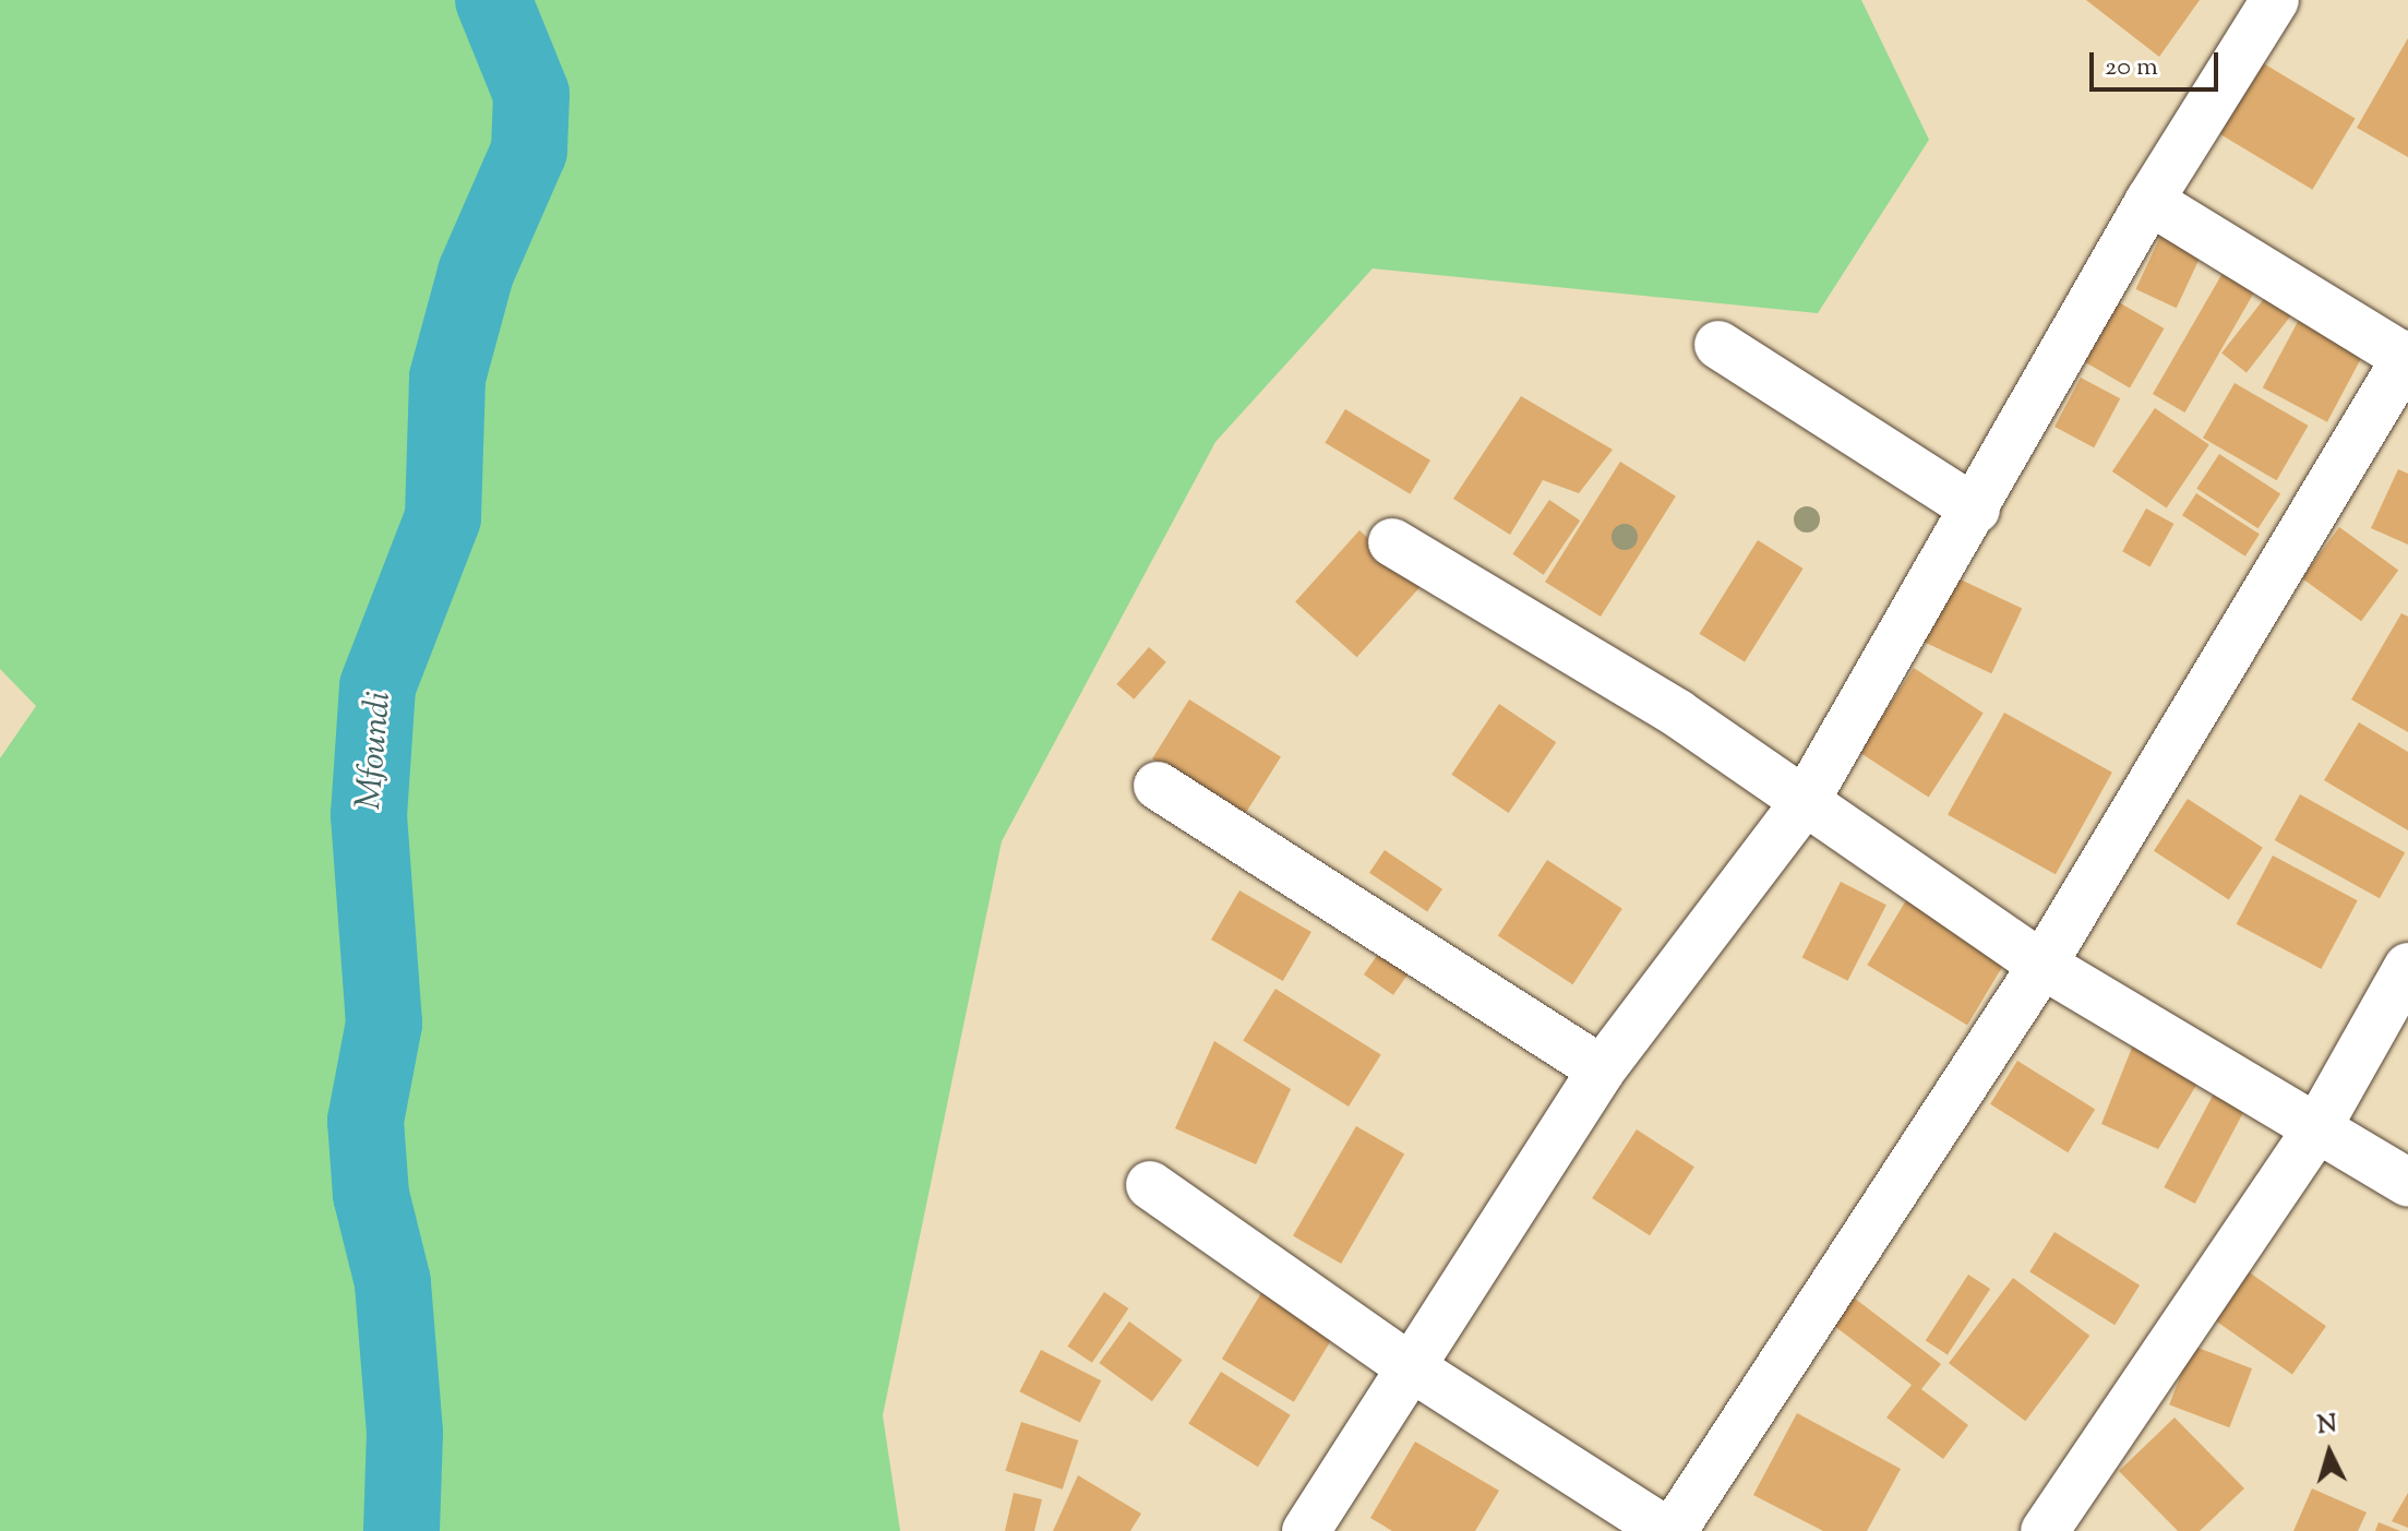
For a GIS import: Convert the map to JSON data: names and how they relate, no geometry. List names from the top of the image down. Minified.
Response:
{"water":["Mfoundi"],"scale_bar":"20 m","north":"top"}
